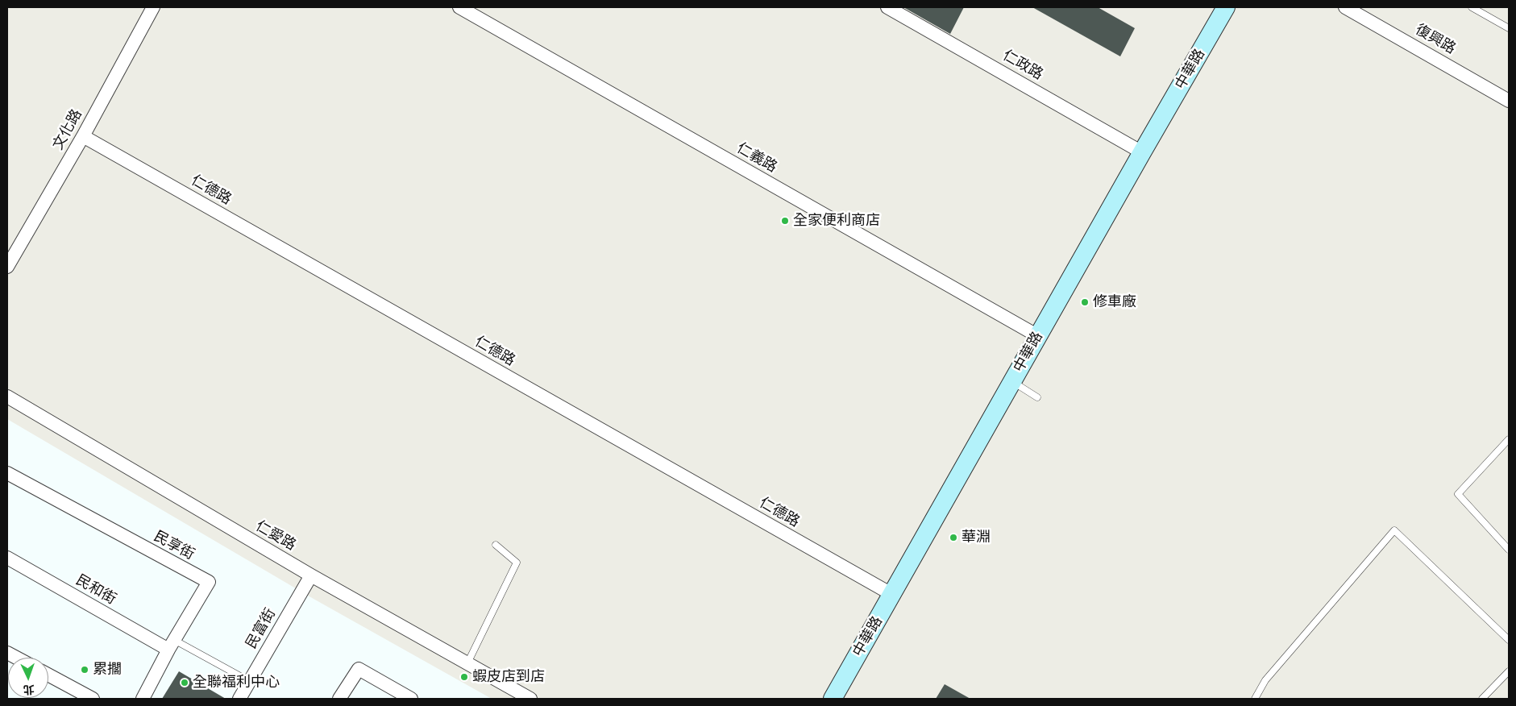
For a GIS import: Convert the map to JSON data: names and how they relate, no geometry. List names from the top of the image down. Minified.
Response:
{"streets":{"street":["復興路","仁政路","中華路","文化路","仁義路","仁德路","仁愛路","民享街","民和街","民富街"]},"crossings":[["仁政路","中華路"],["中華路","仁義路"],["中華路","仁德路"],["文化路","仁德路"],["仁愛路","民富街"],["民享街","民和街"]],"places":["全家便利商店","修車廠","華淵","累擱","蝦皮店到店","全聯福利中心"],"north":"bottom"}
